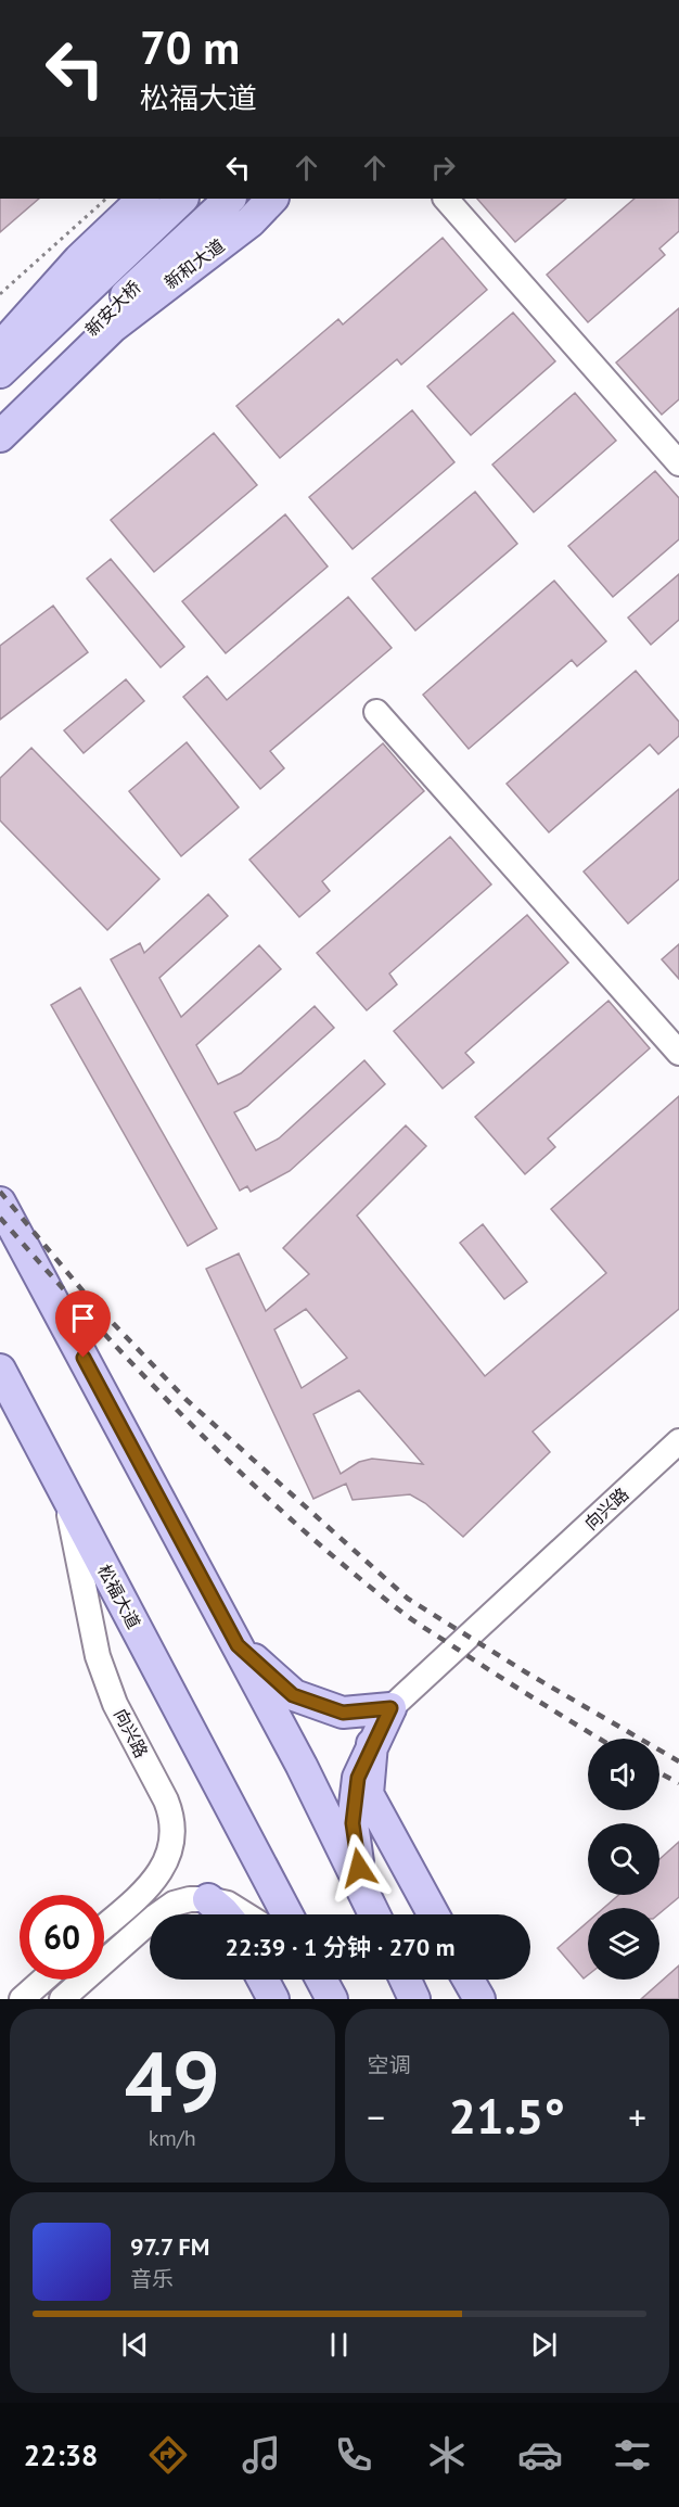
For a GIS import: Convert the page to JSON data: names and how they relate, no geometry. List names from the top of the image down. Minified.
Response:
{"streets":{"main road":["新和大道","新安大桥","松福大道"],"street":["向兴路"]},"crossings":[["向兴路","松福大道"]],"page":{"turn":["70 m","松福大道"],"limit":"60","trip":"22:39 · 1 分钟 · 270 m","tile":[["49","km/h"],"空调"],"heat":["−","21.5°","+"],"song":["97.7 FM","音乐"],"tabs":"22:38"}}
